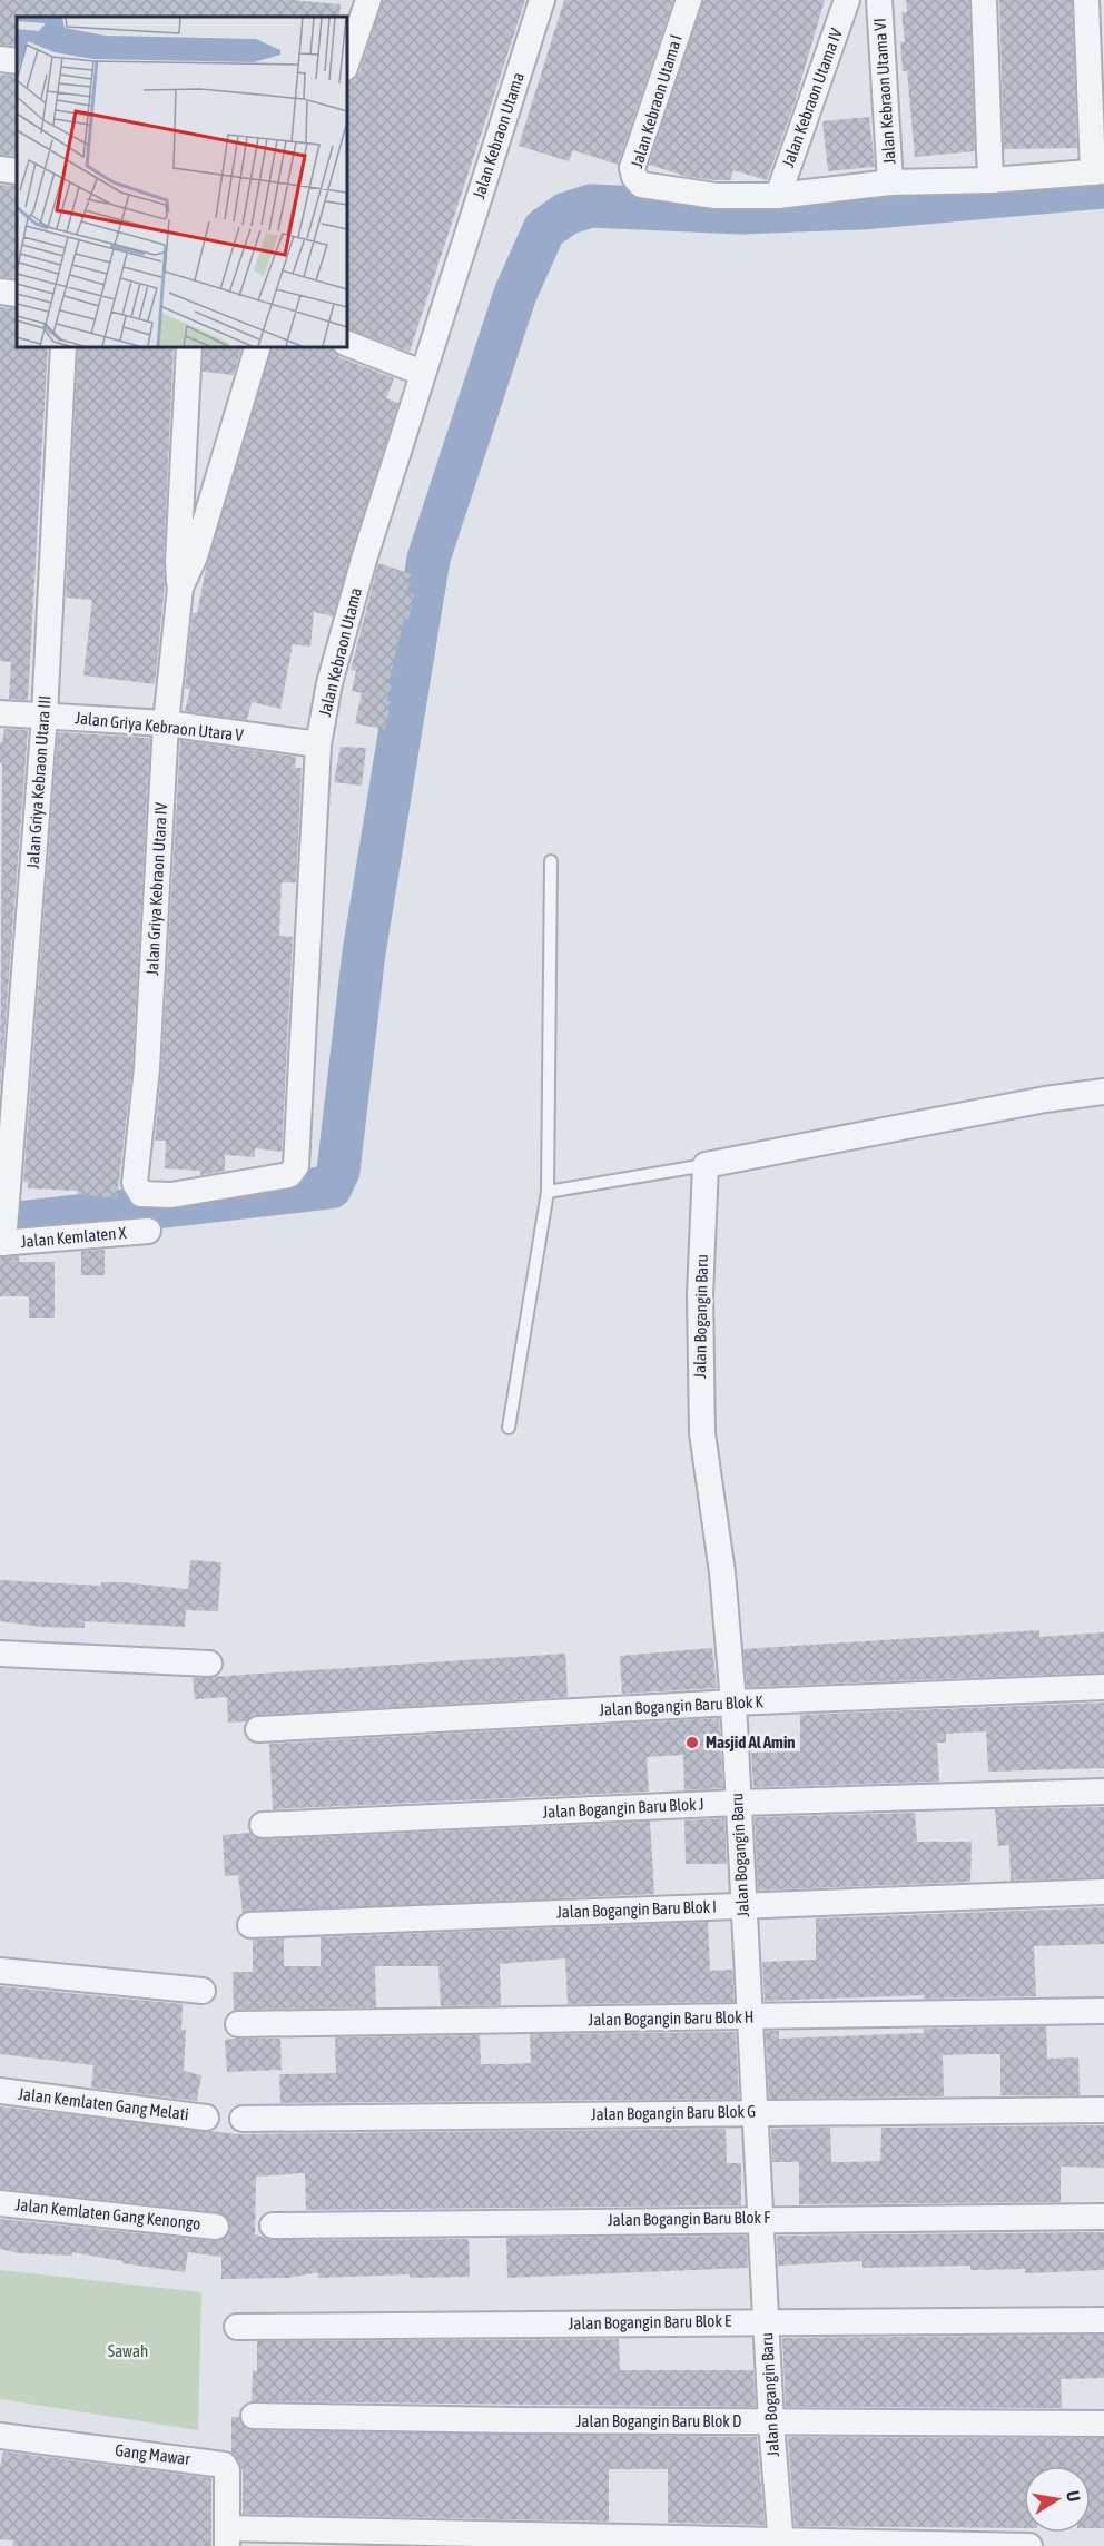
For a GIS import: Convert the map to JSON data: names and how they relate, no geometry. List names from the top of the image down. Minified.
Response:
{"streets":{"street":["Jalan Kebraon Utama VI","Jalan Kebraon Utama IV","Jalan Kebraon Utama I","Jalan Kebraon Utama","Jalan Griya Kebraon Utara V","Jalan Griya Kebraon Utara III","Jalan Griya Kebraon Utara IV","Jalan Kemlaten X","Jalan Bogangin Baru","Jalan Bogangin Baru Blok K","Jalan Bogangin Baru Blok J","Jalan Bogangin Baru Blok I","Jalan Bogangin Baru Blok H","Jalan Kemlaten Gang Melati","Jalan Bogangin Baru Blok G","Jalan Kemlaten Gang Kenongo","Jalan Bogangin Baru Blok F","Jalan Bogangin Baru Blok E","Jalan Bogangin Baru Blok D","Gang Mawar"]},"crossings":[["Jalan Kebraon Utama IV","Jalan Kebraon Utama I"],["Jalan Kebraon Utama","Jalan Griya Kebraon Utara V"],["Jalan Kebraon Utama","Jalan Griya Kebraon Utara IV"],["Jalan Griya Kebraon Utara V","Jalan Griya Kebraon Utara III"],["Jalan Griya Kebraon Utara V","Jalan Griya Kebraon Utara IV"],["Jalan Griya Kebraon Utara III","Jalan Kemlaten X"],["Jalan Bogangin Baru","Jalan Bogangin Baru Blok K"],["Jalan Bogangin Baru","Jalan Bogangin Baru Blok J"],["Jalan Bogangin Baru","Jalan Bogangin Baru Blok I"],["Jalan Bogangin Baru","Jalan Bogangin Baru Blok H"],["Jalan Bogangin Baru","Jalan Bogangin Baru Blok G"],["Jalan Bogangin Baru","Jalan Bogangin Baru Blok F"],["Jalan Bogangin Baru","Jalan Bogangin Baru Blok E"],["Jalan Bogangin Baru","Jalan Bogangin Baru Blok D"]],"parks":["Sawah"],"places":["Masjid Al Amin"],"north":"right"}
